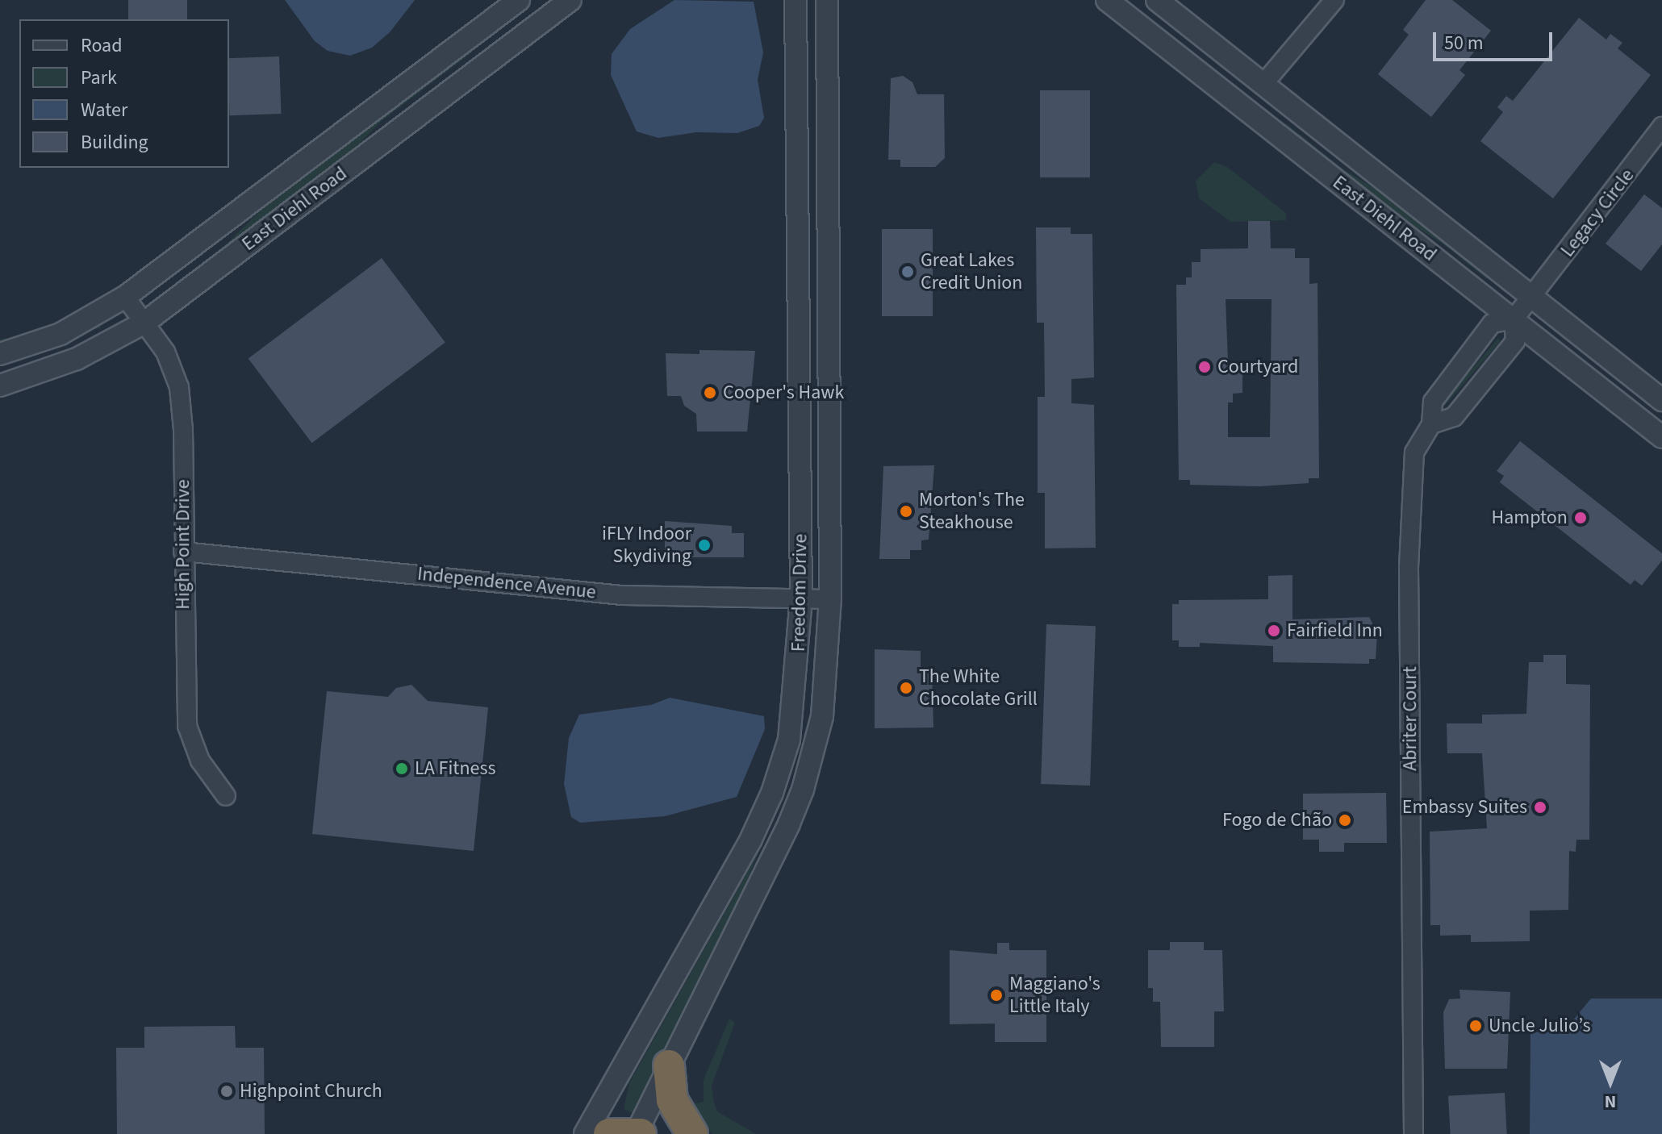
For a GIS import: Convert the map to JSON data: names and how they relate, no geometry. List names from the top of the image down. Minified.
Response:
{"streets":{"street":["East Diehl Road","Legacy Circle","High Point Drive","Independence Avenue","Freedom Drive","Abriter Court"]},"crossings":[["East Diehl Road","Legacy Circle"],["East Diehl Road","High Point Drive"],["East Diehl Road","Abriter Court"],["Legacy Circle","Abriter Court"],["High Point Drive","Independence Avenue"],["Independence Avenue","Freedom Drive"]],"places":["Great Lakes Credit Union","Courtyard","Cooper's Hawk","Morton's The Steakhouse","Hampton","iFLY Indoor Skydiving","Fairfield Inn","The White Chocolate Grill","LA Fitness","Embassy Suites","Fogo de Chão","Maggiano's Little Italy","Uncle Julio’s","Highpoint Church"],"legend":["Road","Park","Water","Building"],"scale_bar":"50 m","north":"bottom"}
